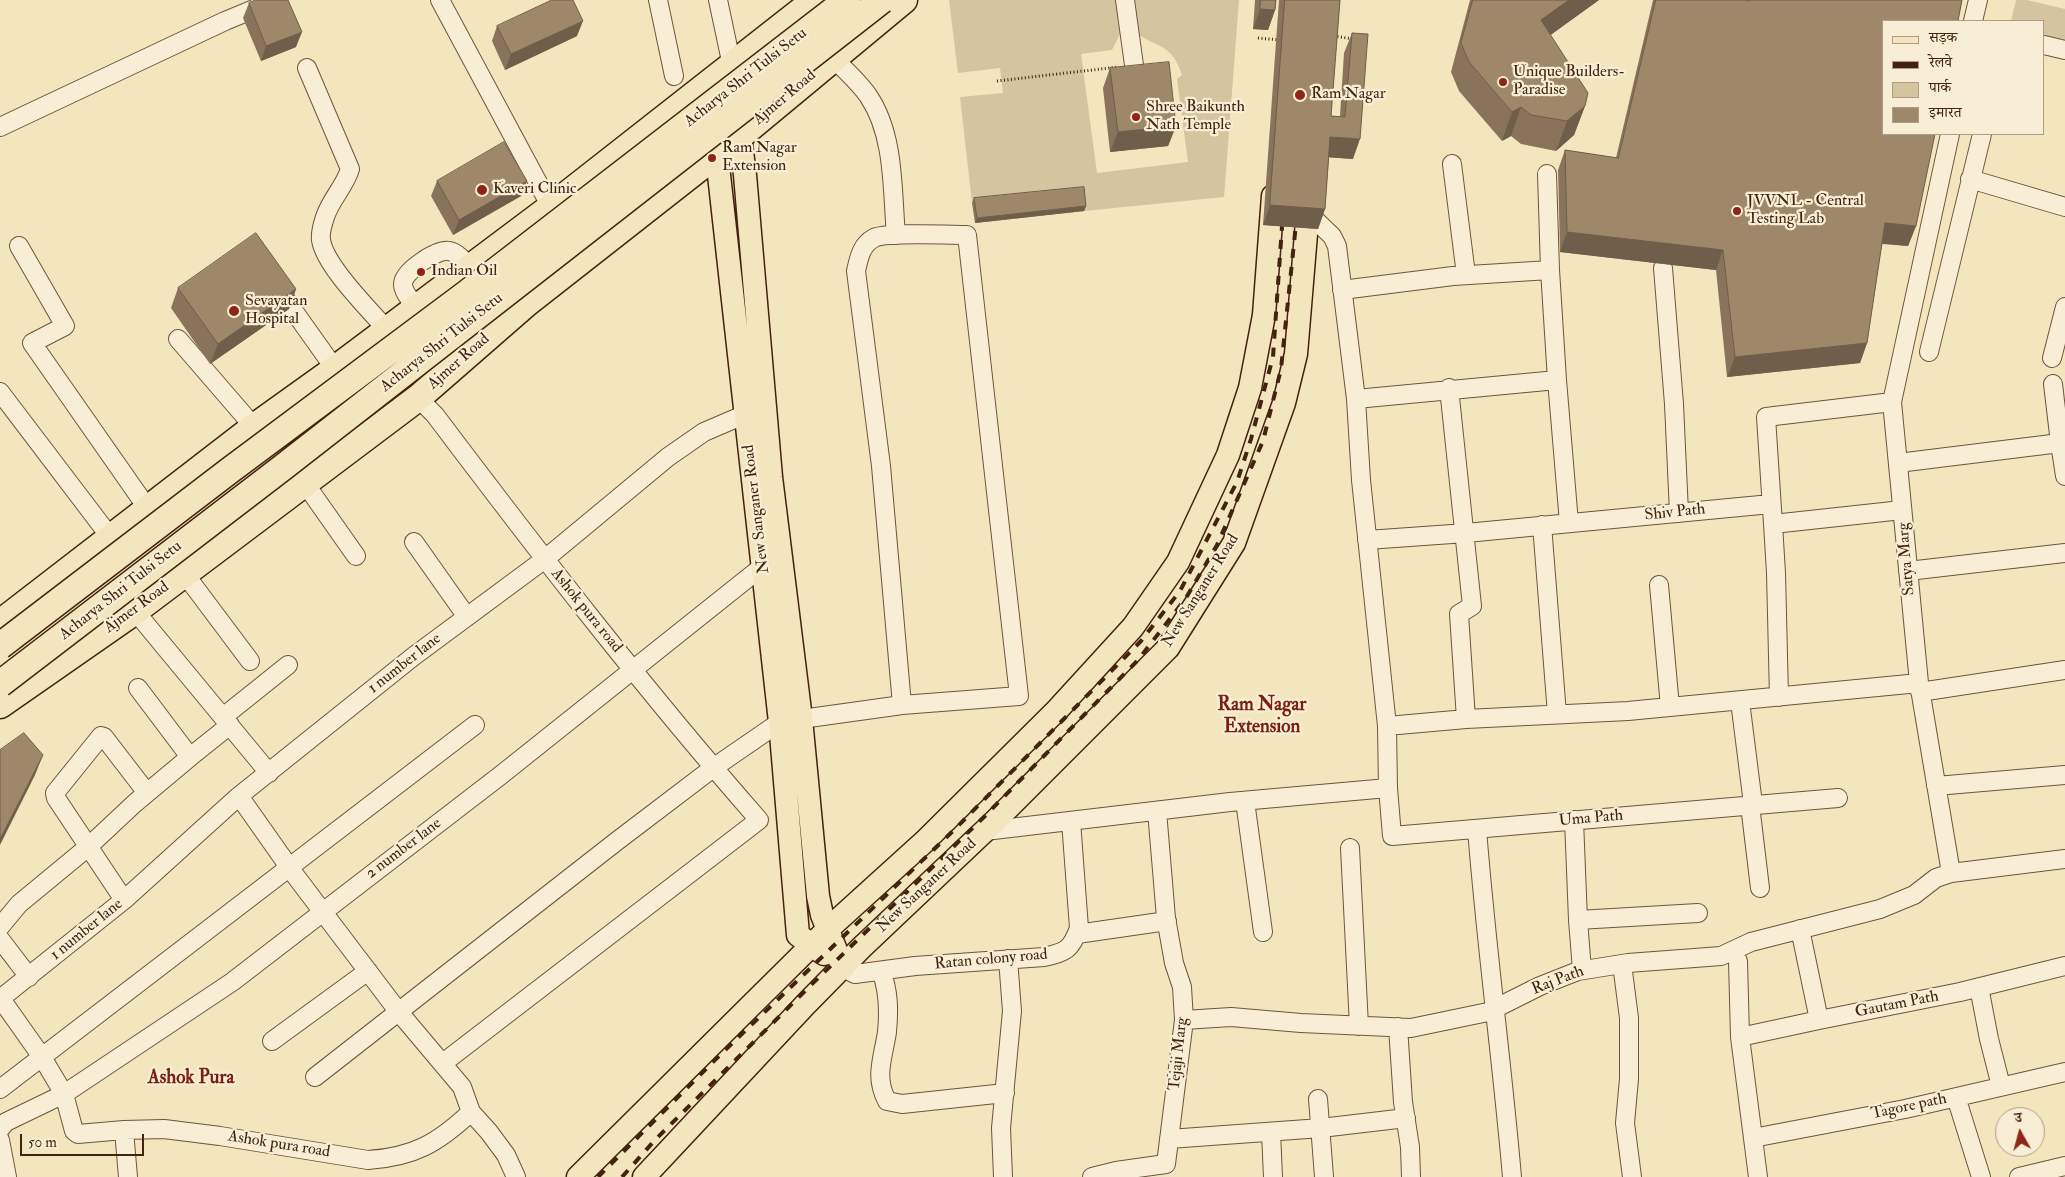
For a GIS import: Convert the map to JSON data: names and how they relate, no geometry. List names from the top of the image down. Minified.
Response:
{"streets":{"highway":["Acharya Shri Tulsi Setu","Ajmer Road"],"main road":["New Sanganer Road"],"street":["Shiv Path","Satya Marg","Ashok pura road","1 number lane","Uma Path","2 number lane","Ratan colony road","Raj Path","Gautam Path","Tejaji Marg","Tagore path"]},"crossings":[["Ajmer Road","New Sanganer Road"],["Ajmer Road","Ashok pura road"],["New Sanganer Road","1 number lane"],["New Sanganer Road","2 number lane"],["New Sanganer Road","Ratan colony road"],["Satya Marg","Raj Path"],["Ashok pura road","1 number lane"],["Ashok pura road","2 number lane"],["Raj Path","Tejaji Marg"]],"districts":["Ram Nagar Extension","Ashok Pura"],"places":["Unique Builders- Paradise","Ram Nagar","Shree Baikunth Nath Temple","Ram Nagar Extension","Kaveri Clinic","JVVNL - Central Testing Lab","Indian Oil","Sevayatan Hospital"],"legend":["सड़क","रेलवे","पार्क","इमारत"],"scale_bar":"50 m","north":"top"}
